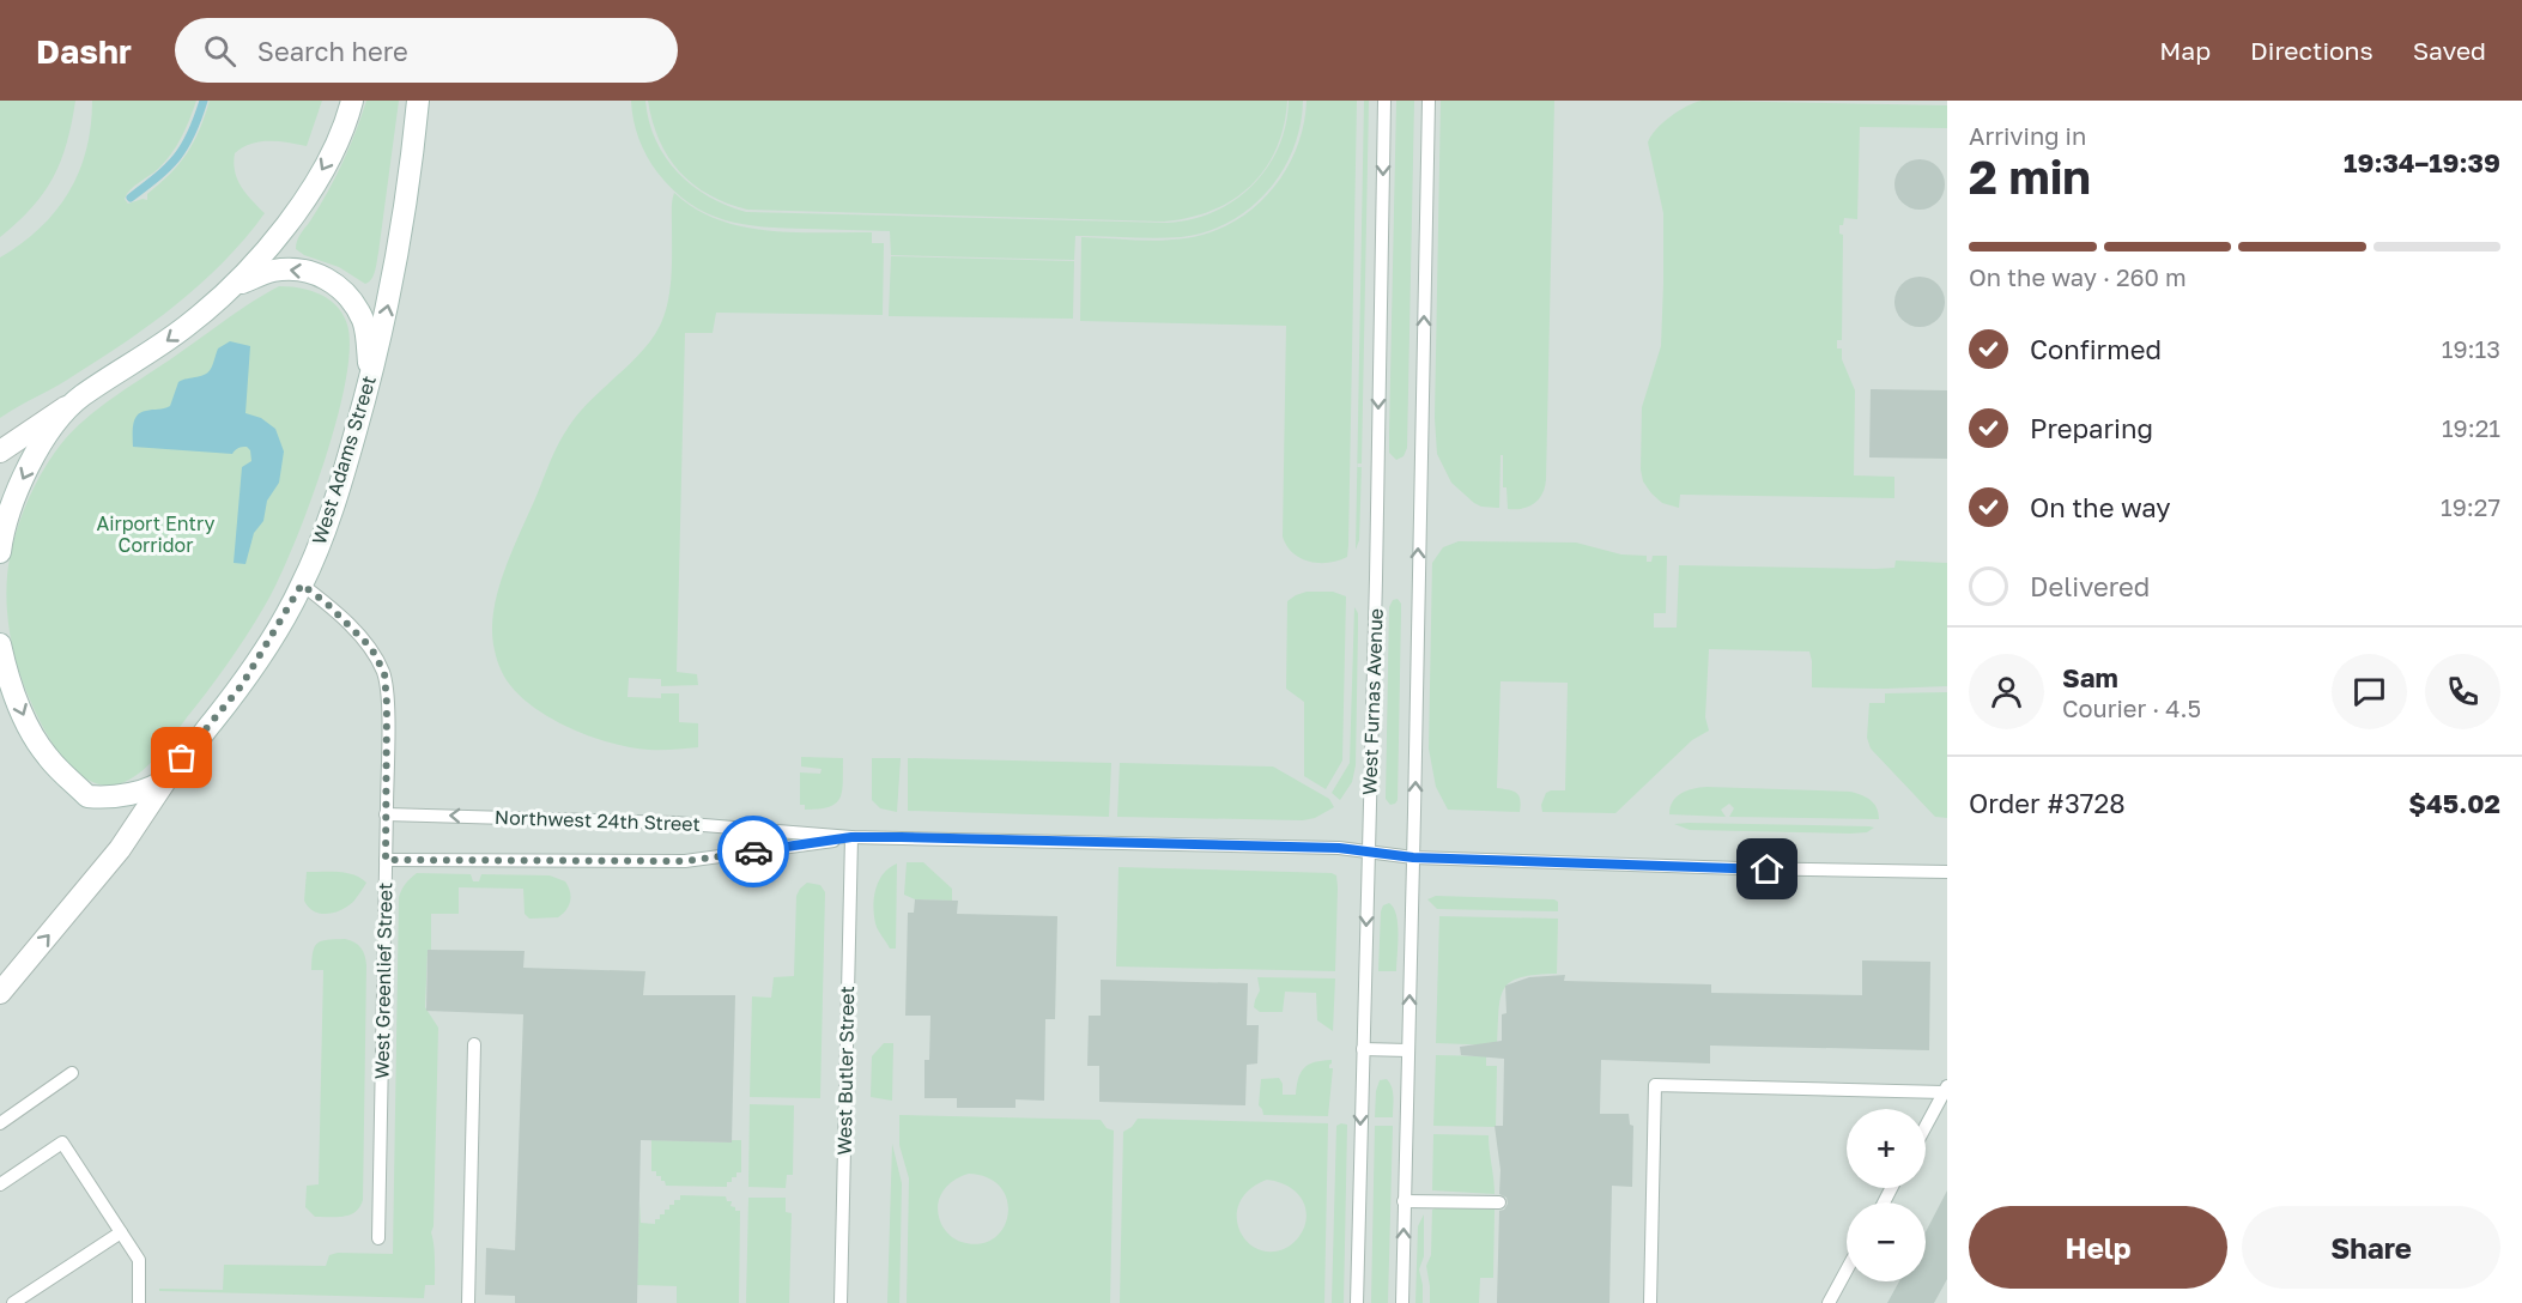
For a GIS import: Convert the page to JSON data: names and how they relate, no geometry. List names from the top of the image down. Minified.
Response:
{"streets":{"main road":["West Adams Street"],"lane":["West Furnas Avenue","Northwest 24th Street","West Greenlief Street","West Butler Street"]},"crossings":[["West Adams Street","West Greenlief Street"],["West Furnas Avenue","Northwest 24th Street"],["Northwest 24th Street","West Greenlief Street"],["Northwest 24th Street","West Butler Street"]],"parks":["Airport Entry Corridor"],"page":{"header":"Dashr","search":"Search here","nav":["Map","Directions","Saved"],"heading":["2 min","Arriving in","19:34–19:39"],"panel":["Sam","Courier · 4.5","Order #3728","$45.02"],"bar":"On the way · 260 m","list":[["Confirmed","19:13"],["Preparing","19:21"],["On the way","19:27"],"Delivered"],"map_buttons":["+","−"],"buttons":["Help","Share"]}}
